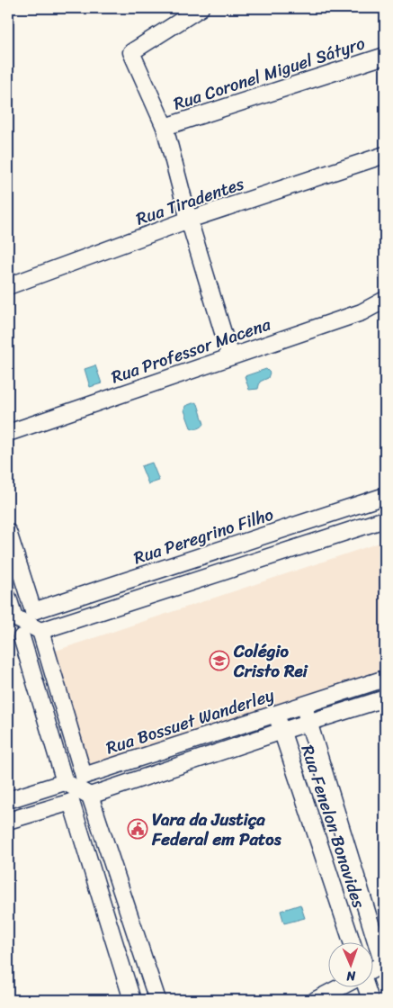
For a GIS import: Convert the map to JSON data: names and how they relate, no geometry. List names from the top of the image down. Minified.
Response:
{"streets":{"street":["Rua Coronel Miguel Sátyro","Rua Tiradentes","Rua Professor Macena","Rua Peregrino Filho","Rua Bossuet Wanderley","Rua Fenelon Bonavides"]},"crossings":[["Rua Bossuet Wanderley","Rua Fenelon Bonavides"]],"places":{"school or university":["Colégio Cristo Rei"],"public building":["Vara da Justiça Federal em Patos"]},"north":"bottom"}
